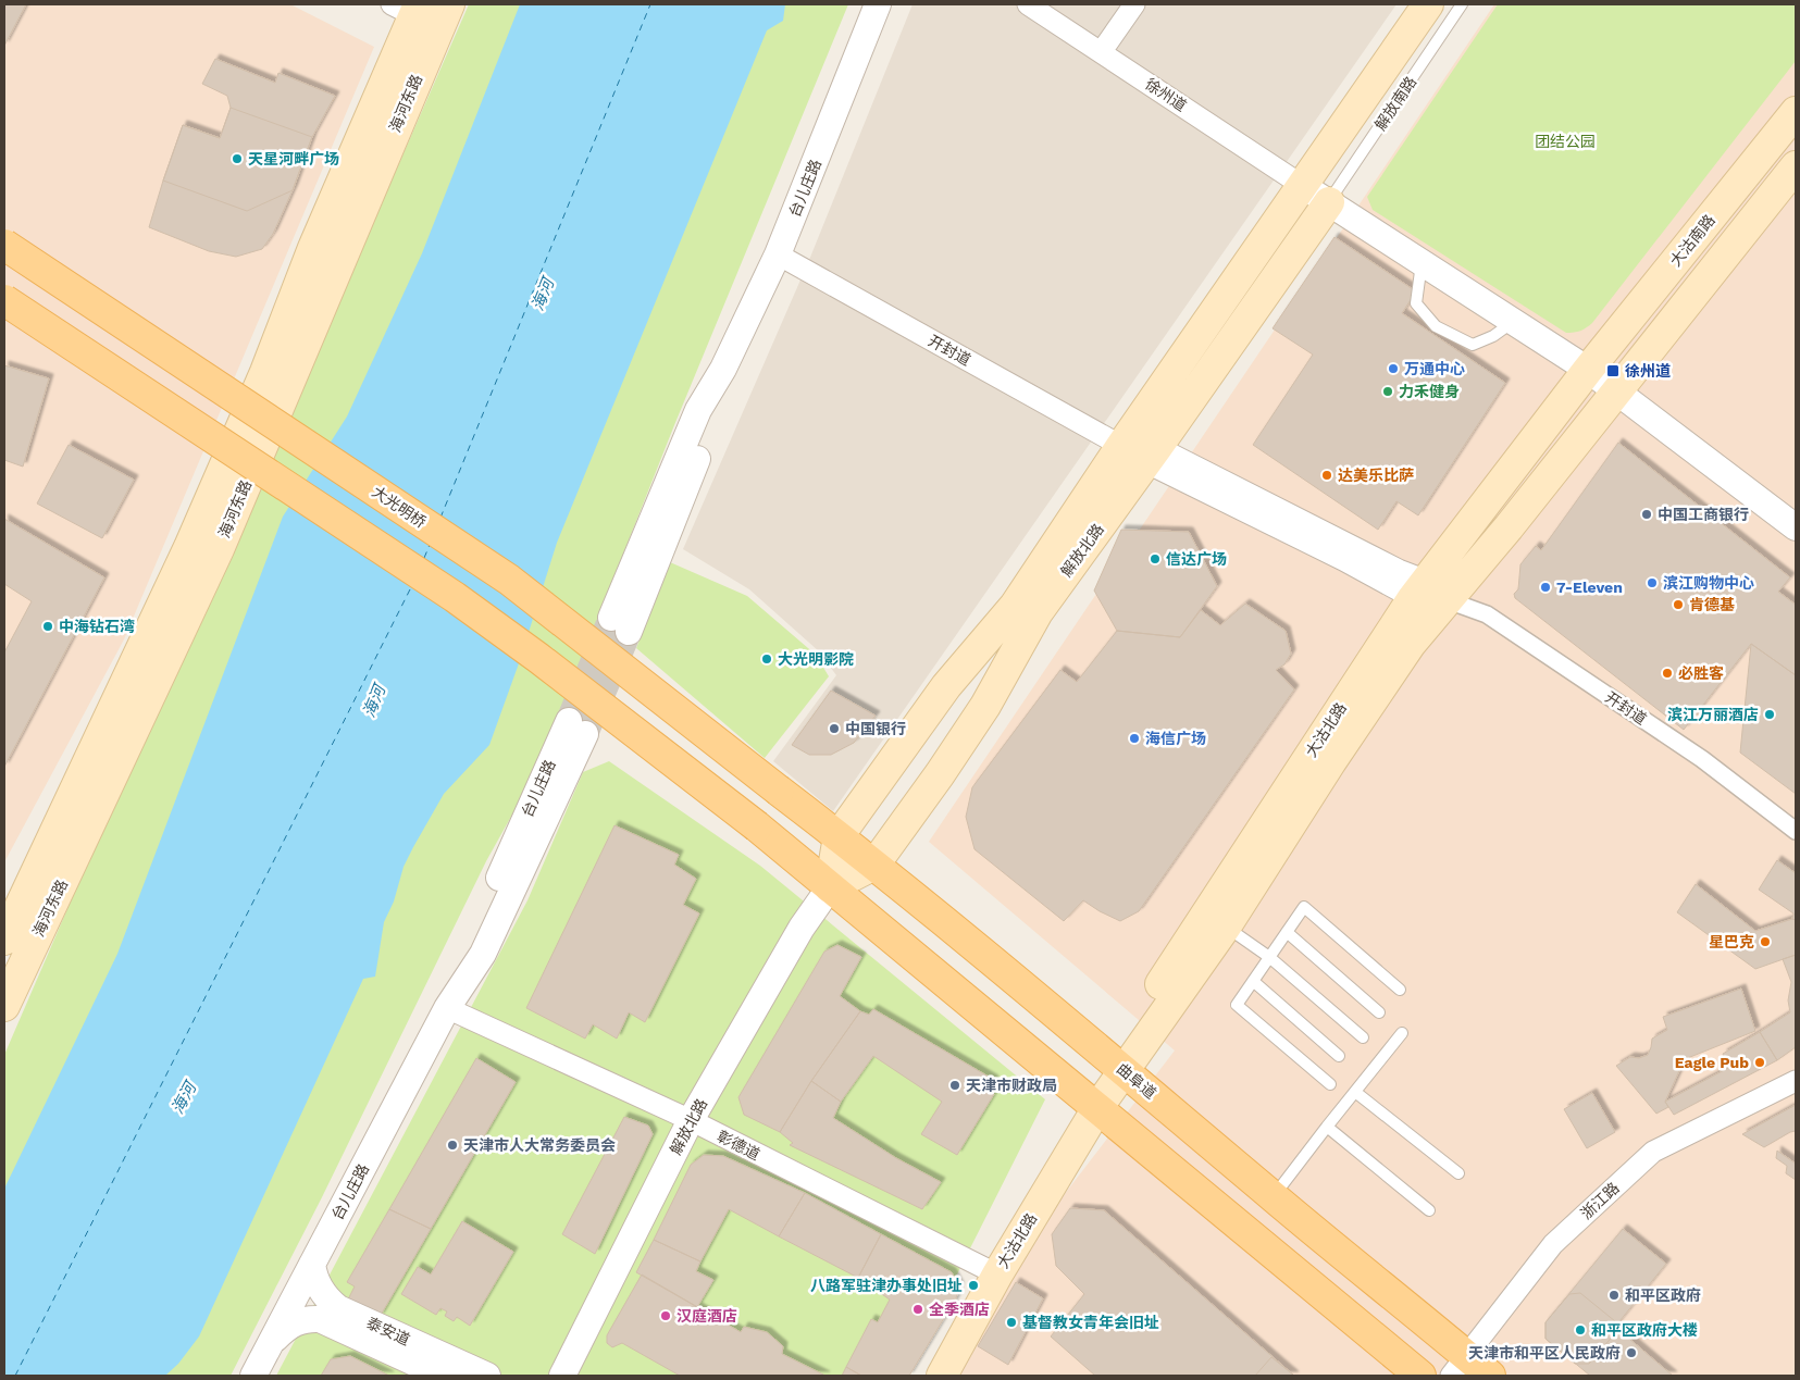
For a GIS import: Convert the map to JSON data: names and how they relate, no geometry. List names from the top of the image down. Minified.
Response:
{"streets":{"main road":["海河东路","解放南路","大沽南路","大光明桥","解放北路","大沽北路","曲阜道"],"street":["徐州道","台儿庄路","开封道","彰德道","浙江路","泰安道"]},"crossings":[["徐州道","解放南路"],["徐州道","解放北路"],["解放南路","解放北路"],["台儿庄路","开封道"],["台儿庄路","彰德道"],["台儿庄路","泰安道"],["大沽南路","大沽北路"],["开封道","解放北路"],["开封道","大沽北路"],["大光明桥","曲阜道"],["解放北路","曲阜道"],["解放北路","彰德道"],["大沽北路","曲阜道"],["大沽北路","彰德道"],["曲阜道","浙江路"]],"water":["海河"],"parks":["团结公园"],"places":{"other":["天星河畔广场","万通中心","力禾健身","达美乐比萨","中国工商银行","信达广场","滨江购物中心","7-Eleven","肯德基","中海钻石湾","大光明影院","必胜客","滨江万丽酒店","中国银行","海信广场","星巴克","Eagle Pub","天津市财政局","天津市人大常务委员会","八路军驻津办事处旧址","和平区政府","全季酒店","汉庭酒店","基督教女青年会旧址","和平区政府大楼","天津市和平区人民政府"],"transit":["徐州道"]}}
